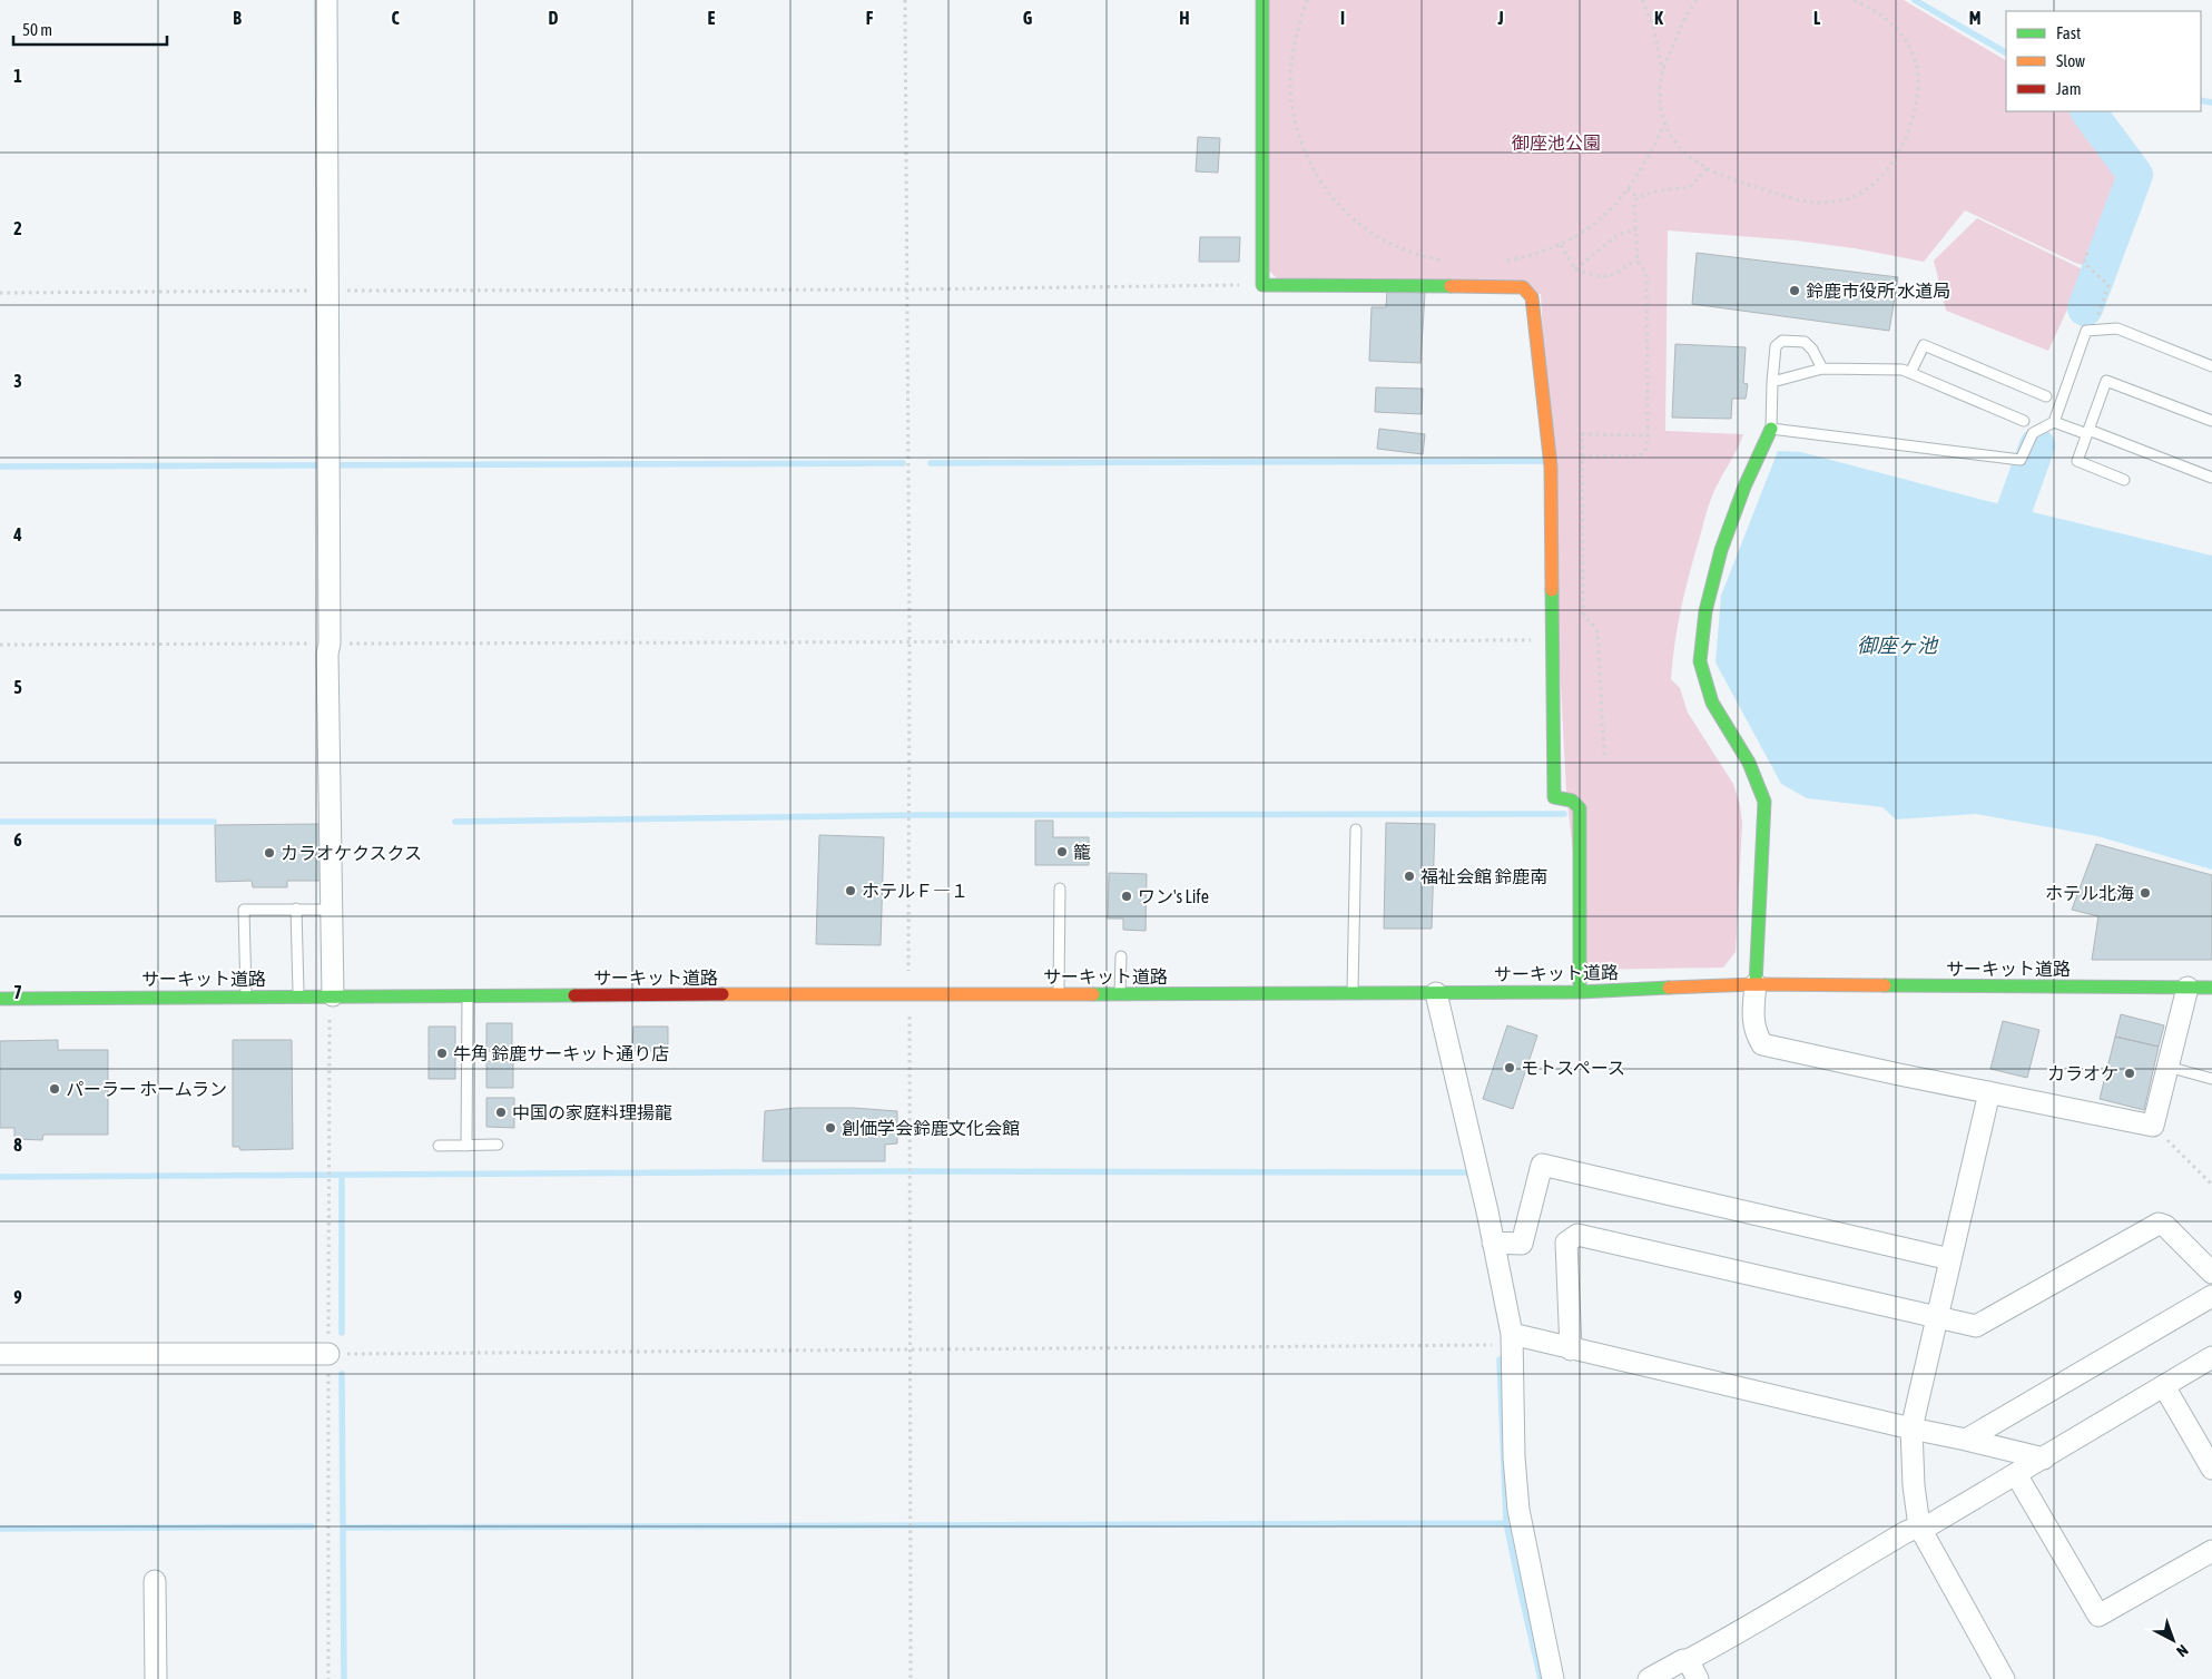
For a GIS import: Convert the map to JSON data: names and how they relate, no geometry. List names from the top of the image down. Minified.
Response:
{"streets":{"street":["サーキット道路"]},"water":["御座ヶ池"],"parks":["御座池公園"],"places":["鈴鹿市役所 水道局","籠","カラオケクスクス","福祉会館 鈴鹿南","ホテルＦ―１","ホテル北海","ワン's Life","牛角 鈴鹿サーキット通り店","モトスペース","カラオケ","パーラー ホームラン","中国の家庭料理揚龍","創価学会鈴鹿文化会館"],"legend":["Fast","Slow","Jam"],"scale_bar":"50 m","north":"bottom right","grid":{"columns":["B","C","D","E","F","G","H","I","J","K","L","M"],"rows":["1","2","3","4","5","6","7","8","9"]}}
